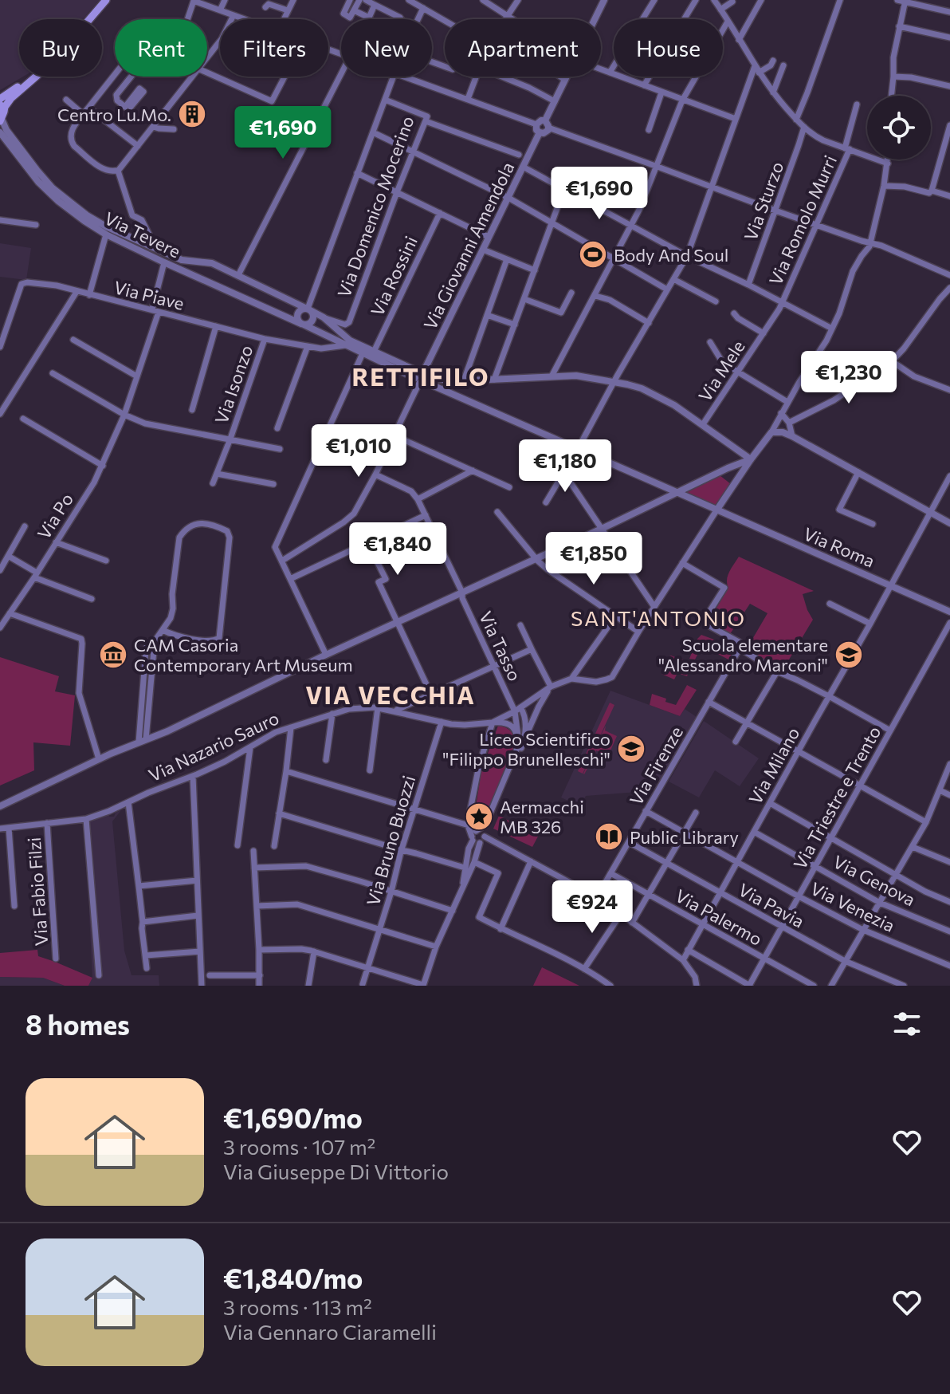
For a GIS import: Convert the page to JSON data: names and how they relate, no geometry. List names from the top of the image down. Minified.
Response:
{"streets":{"street":["Via Sturzo","Via Domenico Mocerino","Via Romolo Murri","Via Tevere","Via Giovanni Amendola","Via Rossini","Via Piave","Via Mele","Via Isonzo","Via Po","Via Roma","Via Tasso","Via Nazario Sauro","Via Firenze","Via Milano","Via Triestre e Trento","Via Bruno Buozzi","Via Genova","Via Fabio Filzi","Via Pavia","Via Venezia","Via Palermo"]},"crossings":[["Via Romolo Murri","Via Mele"],["Via Tevere","Via Giovanni Amendola"],["Via Tevere","Via Piave"],["Via Tevere","Via Po"],["Via Tevere","Via Roma"],["Via Giovanni Amendola","Via Roma"],["Via Piave","Via Isonzo"],["Via Piave","Via Po"],["Via Isonzo","Via Po"],["Via Roma","Via Milano"],["Via Nazario Sauro","Via Bruno Buozzi"],["Via Nazario Sauro","Via Fabio Filzi"],["Via Firenze","Via Pavia"],["Via Firenze","Via Venezia"],["Via Firenze","Via Palermo"],["Via Milano","Via Genova"],["Via Milano","Via Pavia"],["Via Milano","Via Venezia"],["Via Milano","Via Palermo"],["Via Triestre e Trento","Via Genova"],["Via Triestre e Trento","Via Pavia"],["Via Triestre e Trento","Via Venezia"],["Via Triestre e Trento","Via Palermo"]],"districts":["RETTIFILO","SANT'ANTONIO","VIA VECCHIA"],"places":{"building":["Centro Lu.Mo."],"sports":["Body And Soul"],"museum":["CAM Casoria Contemporary Art Museum"],"school or university":["Scuola elementare \"Alessandro Marconi\"","Liceo Scientifico \"Filippo Brunelleschi\""],"place":["Aermacchi MB 326"],"library":["Public Library"]},"page":{"chip":["Buy","Rent","Filters","New","Apartment","House"],"price":["€1,690","€1,690","€1,230","€1,010","€1,180","€1,840","€1,850","€924"],"heading":"8 homes","list":[{"name":"€1,690/mo","note":"3 rooms · 107 m² · Via Giuseppe Di Vittorio"},{"name":"€1,840/mo","note":"3 rooms · 113 m² · Via Gennaro Ciaramelli"}]}}
